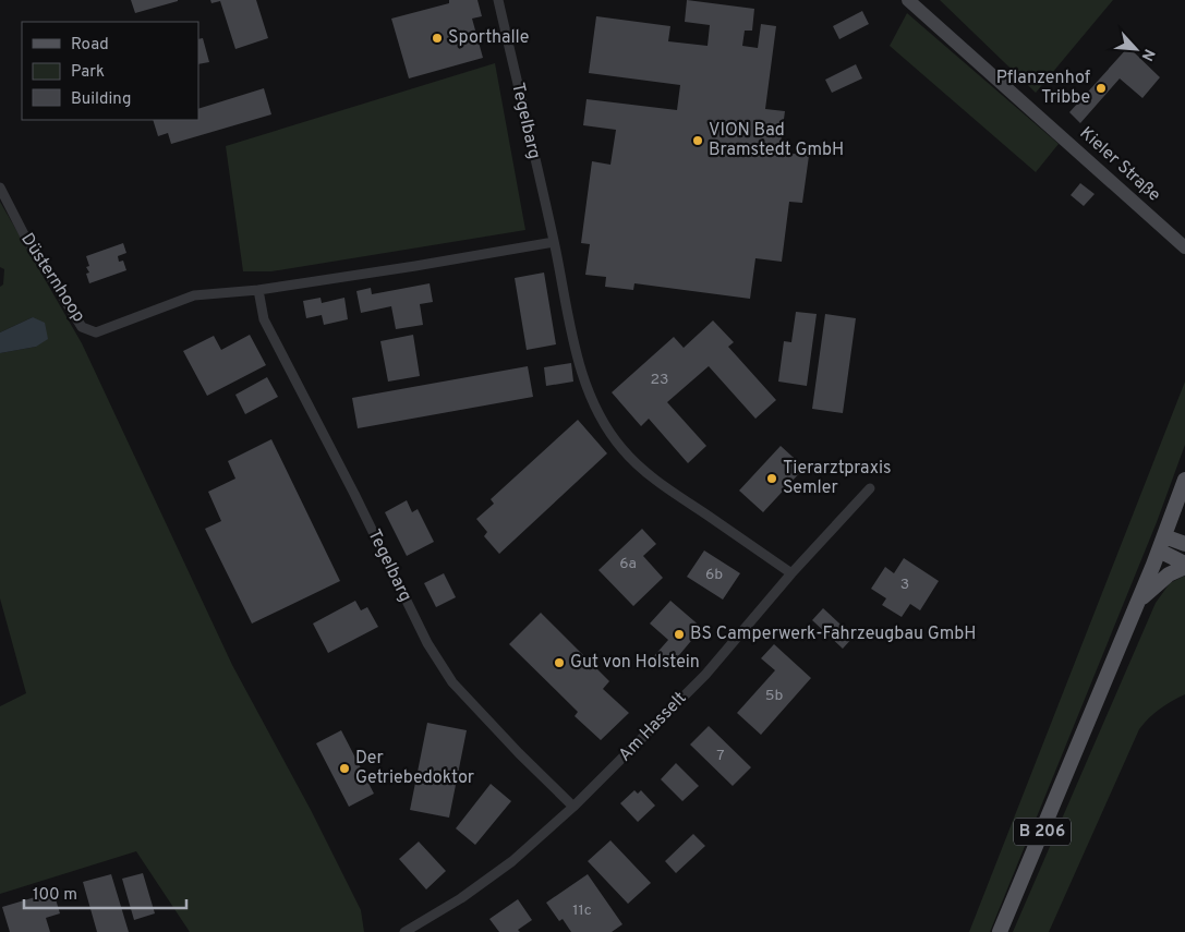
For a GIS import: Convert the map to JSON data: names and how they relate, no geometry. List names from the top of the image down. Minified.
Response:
{"streets":{"main road":["B 206"],"street":["Tegelbarg","Kieler Straße","Düsternhoop","Am Hasselt"]},"crossings":[["Tegelbarg","Düsternhoop"],["Tegelbarg","Am Hasselt"]],"places":["Sporthalle","Pflanzenhof Tribbe","VION Bad Bramstedt GmbH","Tierarztpraxis Semler","BS Camperwerk-Fahrzeugbau GmbH","Gut von Holstein","Der Getriebedoktor"],"house_numbers":["23","6a","6b","3","5b","7","11c"],"legend":["Road","Park","Building"],"scale_bar":"100 m","north":"bottom right"}
